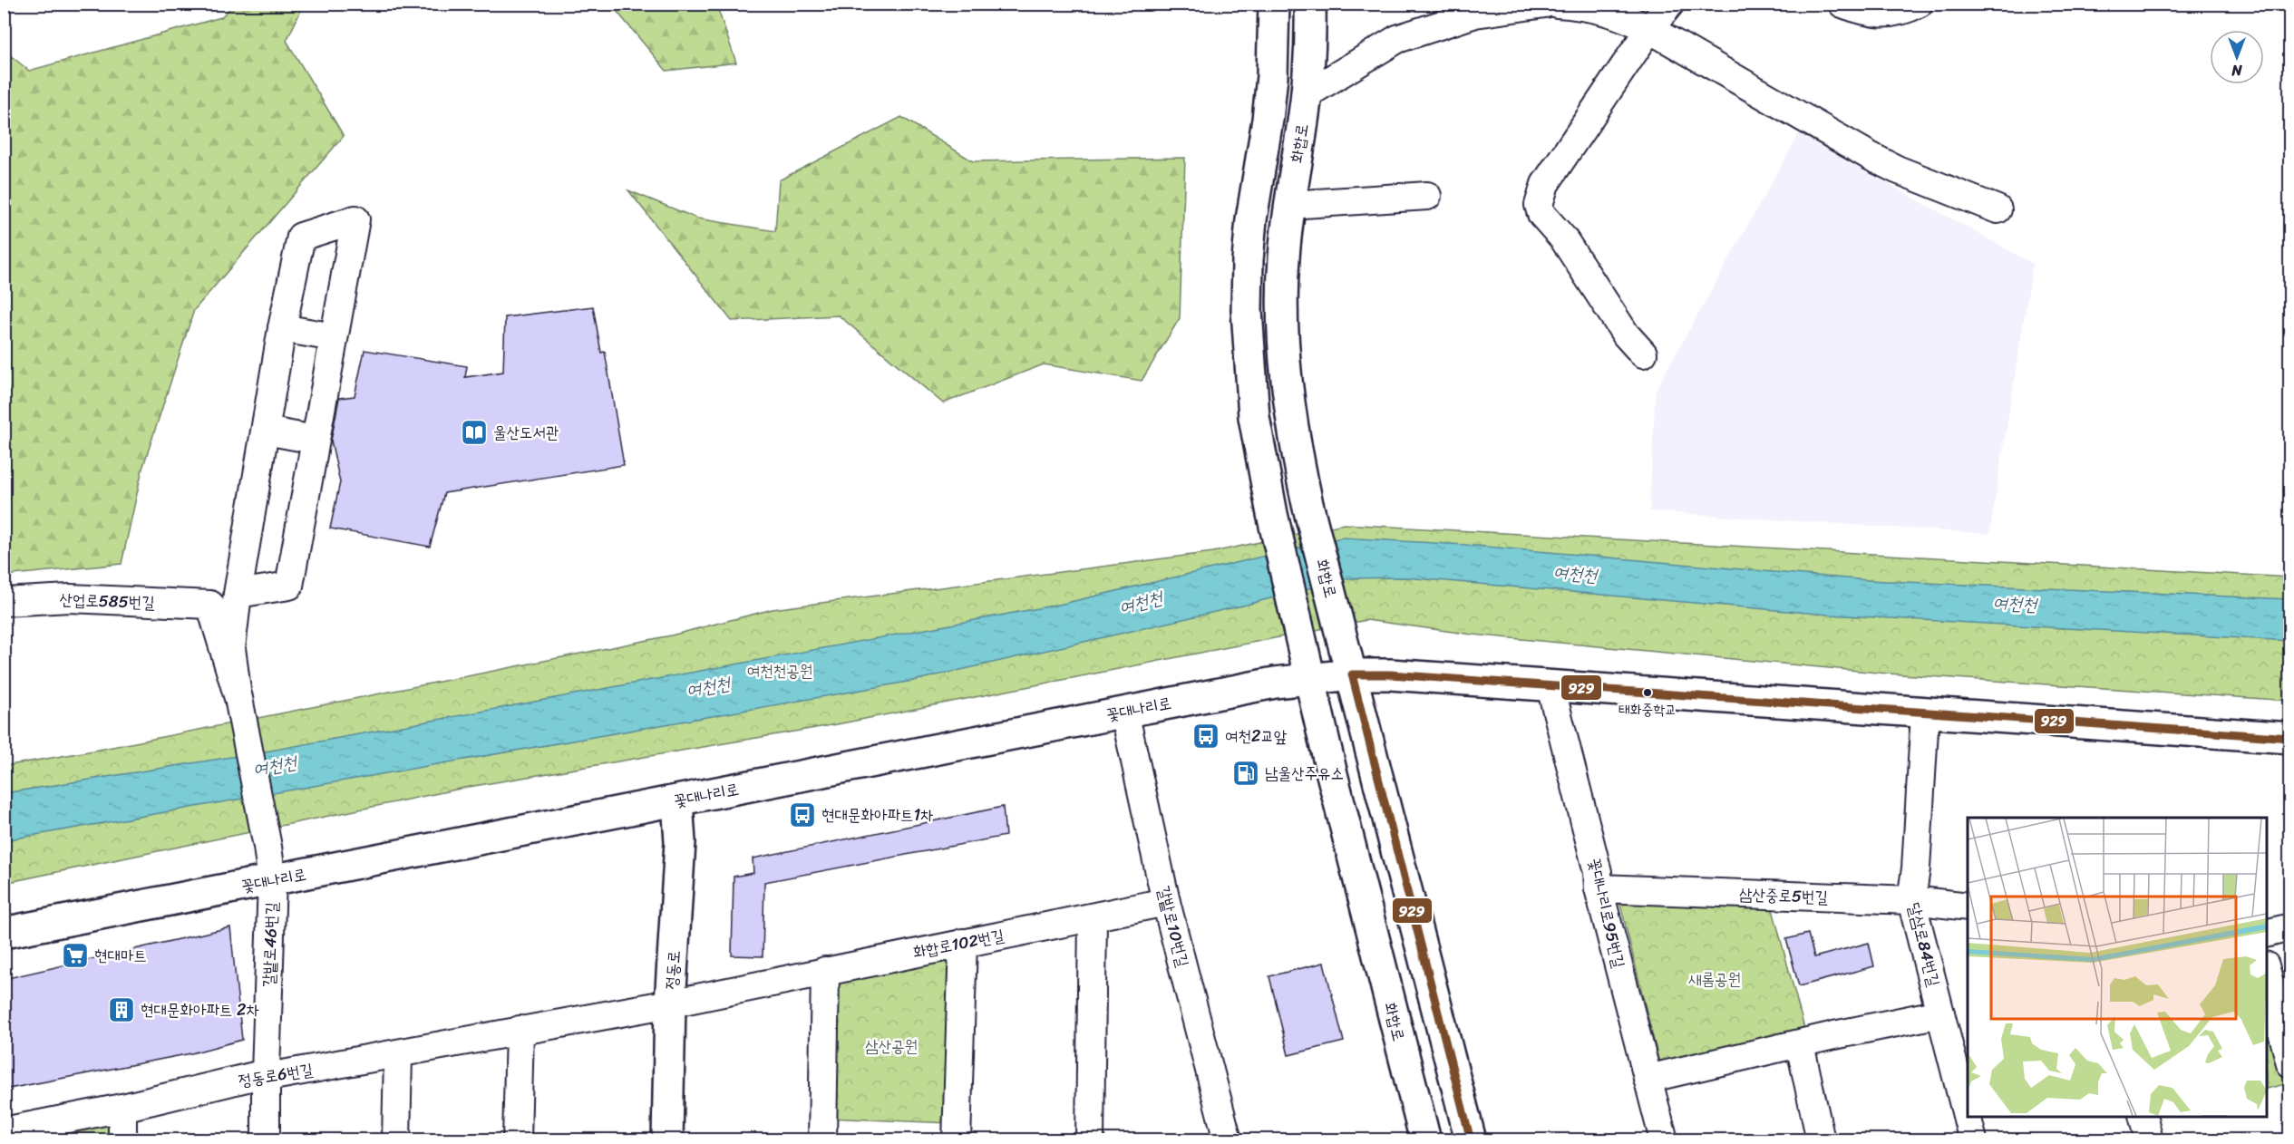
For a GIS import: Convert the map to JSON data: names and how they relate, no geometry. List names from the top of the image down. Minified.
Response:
{"streets":{"main road":["화합로","꽃대나리로","정동로"],"street":["산업로585번길","삼산중로5번길","꽃대나리로95번길","갈밭로10번길","화합로102번길","갈밭로46번길","달삼로84번길","정동로6번길"]},"crossings":[["화합로","꽃대나리로"],["산업로585번길","갈밭로46번길"],["꽃대나리로","꽃대나리로95번길"],["꽃대나리로","갈밭로10번길"],["꽃대나리로","갈밭로46번길"],["꽃대나리로","달삼로84번길"],["꽃대나리로","정동로"],["삼산중로5번길","꽃대나리로95번길"],["삼산중로5번길","달삼로84번길"],["갈밭로10번길","화합로102번길"],["화합로102번길","정동로"],["화합로102번길","정동로6번길"],["갈밭로46번길","정동로6번길"],["정동로","정동로6번길"]],"water":["여천천"],"parks":["여천천공원","새롬공원","삼산공원"],"places":{"library":["울산도서관"],"other":["태화중학교"],"bus stop":["여천2교앞","현대문화아파트1차"],"fuel station":["남울산주유소"],"supermarket":["현대마트"],"building":["현대문화아파트 2차"]},"lines":["transit line 929"],"north":"bottom"}
